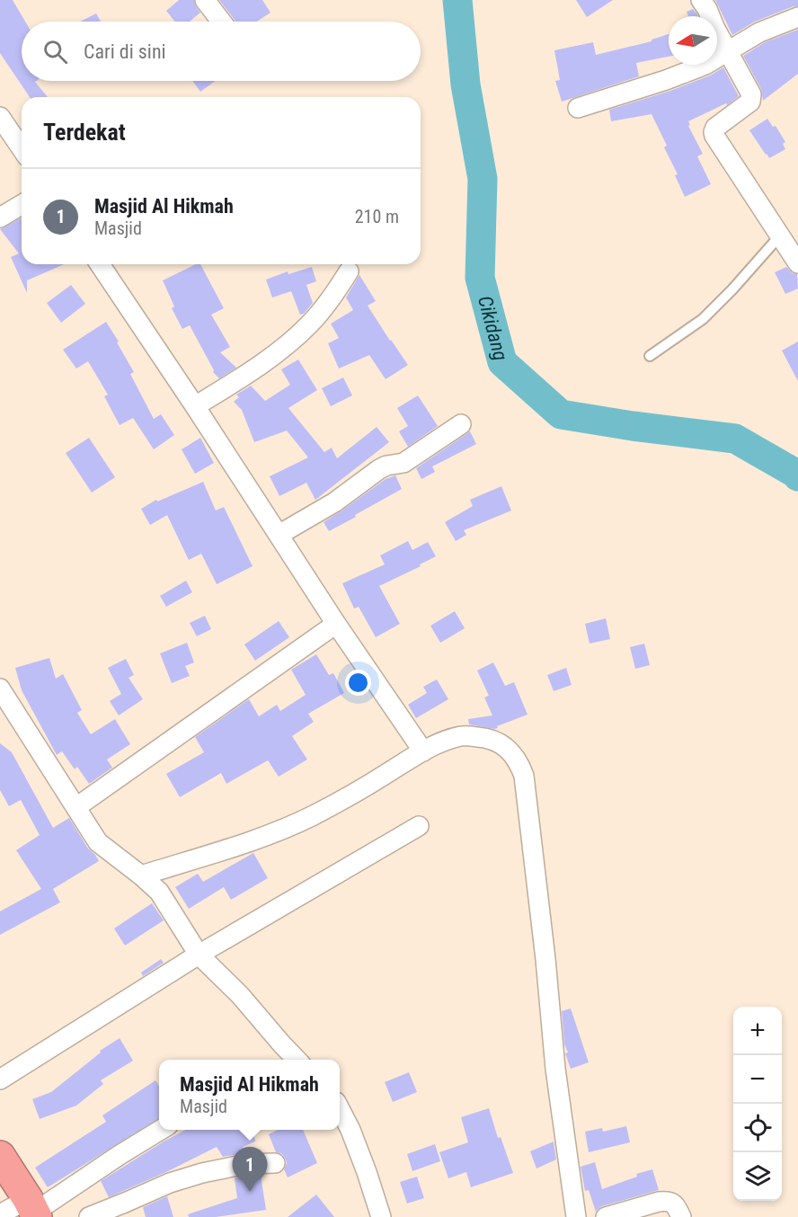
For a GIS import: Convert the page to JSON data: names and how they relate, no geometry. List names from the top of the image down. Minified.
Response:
{"water":["Cikidang"],"north":"left","page":{"search":"Cari di sini","heading":"Terdekat","list":[{"mark":"1","name":"Masjid Al Hikmah","note":"Masjid","value":"210 m"}],"map_buttons":["+","−"],"popup":["Masjid Al Hikmah","Masjid"],"pins":"1"}}
